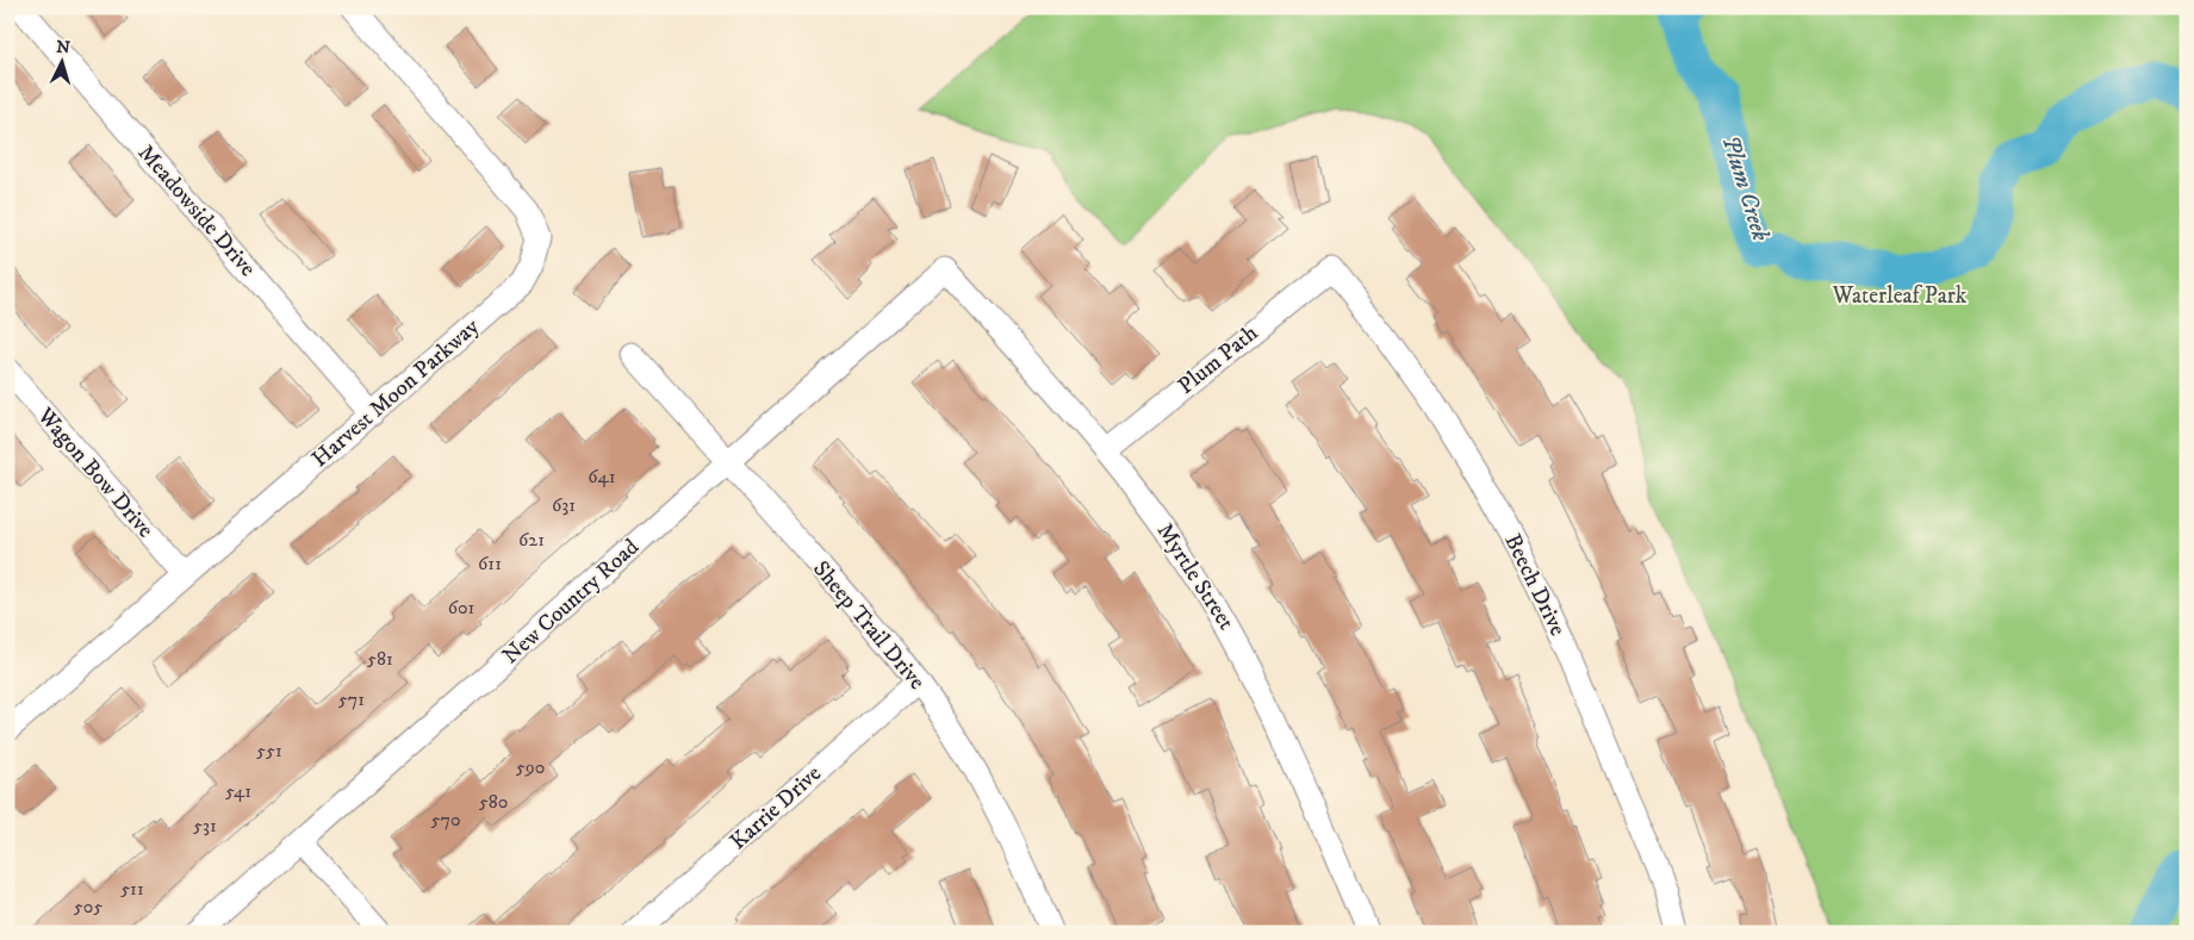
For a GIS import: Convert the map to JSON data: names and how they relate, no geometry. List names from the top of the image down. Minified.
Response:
{"streets":{"street":["Meadowside Drive","Plum Path","Harvest Moon Parkway","Wagon Bow Drive","Myrtle Street","Beech Drive","New Country Road","Sheep Trail Drive","Karrie Drive"]},"crossings":[["Meadowside Drive","Harvest Moon Parkway"],["Plum Path","Myrtle Street"],["Plum Path","Beech Drive"],["Harvest Moon Parkway","Wagon Bow Drive"],["Myrtle Street","New Country Road"],["New Country Road","Sheep Trail Drive"],["Sheep Trail Drive","Karrie Drive"]],"water":["Plum Creek"],"parks":["Waterleaf Park"],"house_numbers":["641","631","621","611","601","581","571","551","590","541","580","570","531","511","505"],"north":"top"}
